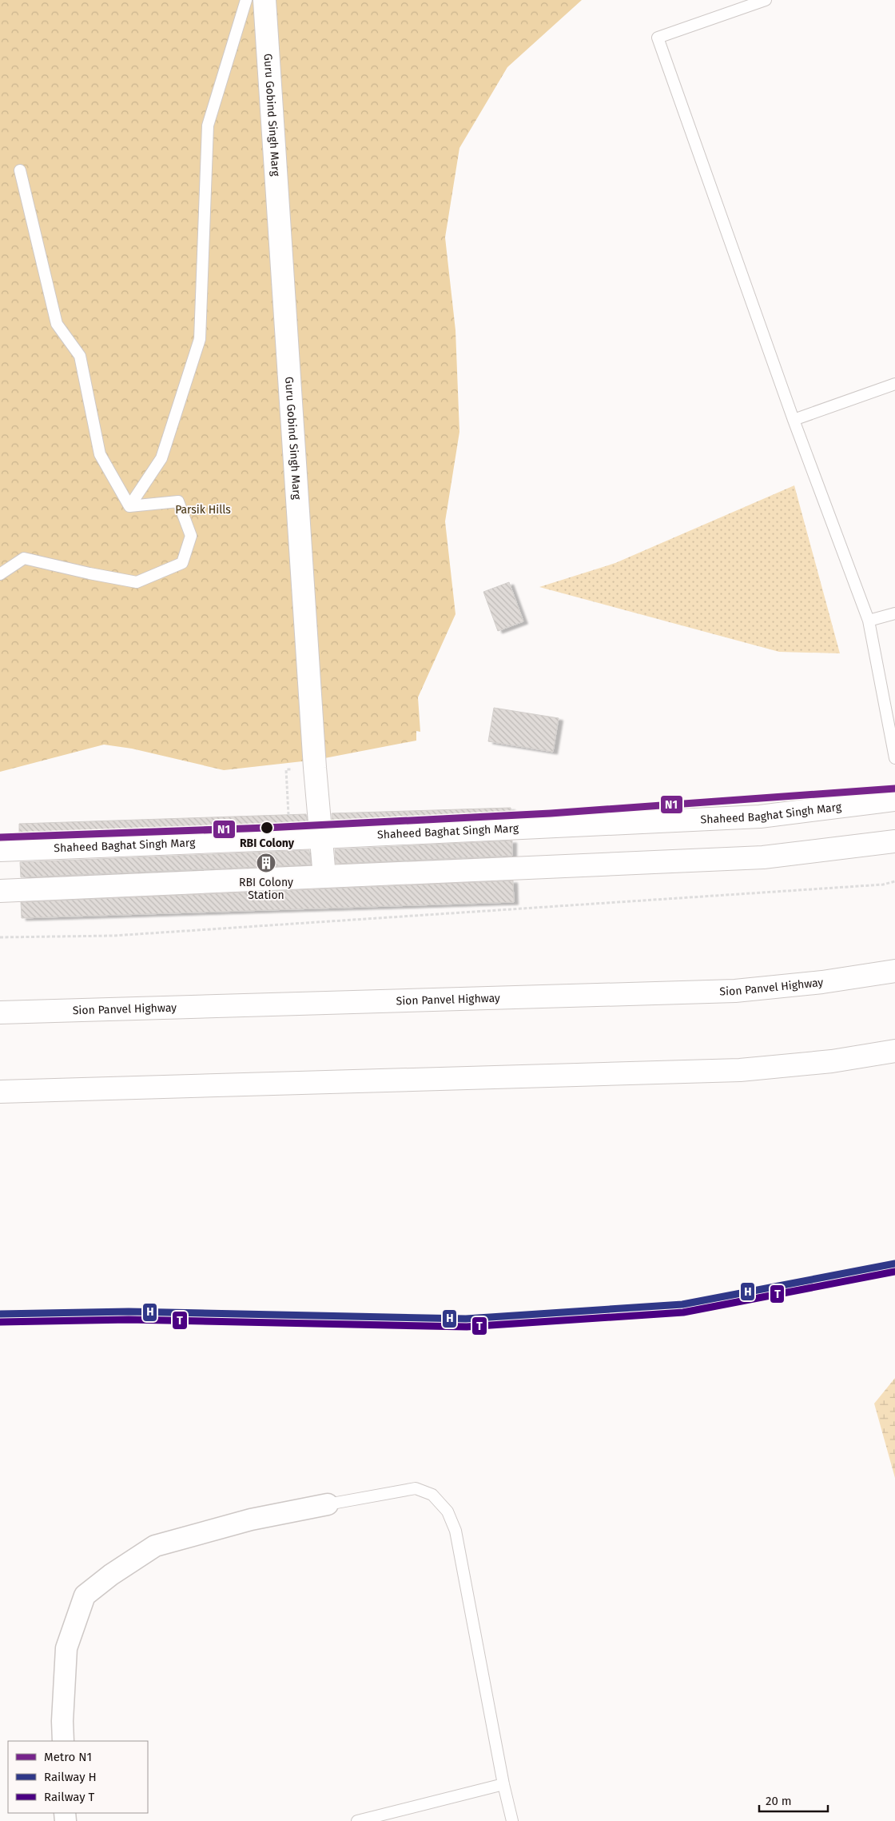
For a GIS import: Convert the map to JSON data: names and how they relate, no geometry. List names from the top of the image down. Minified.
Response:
{"streets":{"main road":["Guru Gobind Singh Marg","Shaheed Baghat Singh Marg","Sion Panvel Highway"]},"crossings":[["Guru Gobind Singh Marg","Shaheed Baghat Singh Marg"]],"parks":["Parsik Hills"],"places":{"other":["RBI Colony"],"building":["RBI Colony Station"]},"lines":["metro line N1","rail line H","rail line T"],"legend":["Metro N1","Railway H","Railway T"],"scale_bar":"20 m"}
